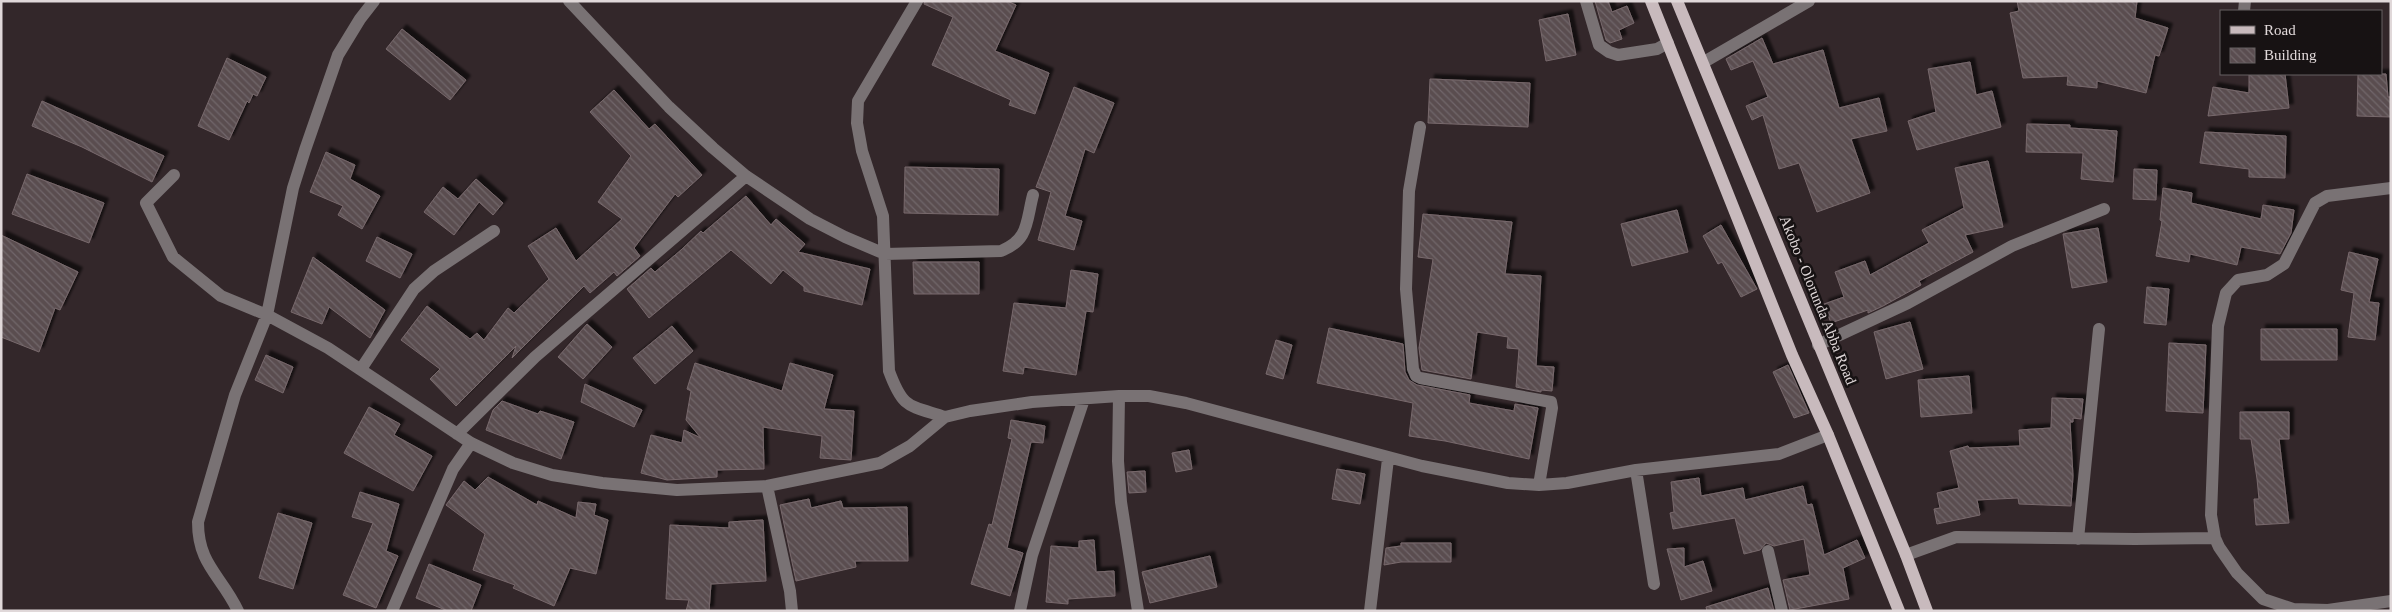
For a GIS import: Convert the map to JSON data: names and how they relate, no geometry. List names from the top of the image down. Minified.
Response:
{"streets":{"main road":["Akobo - Olorunda Abba Road"]},"legend":["Road","Building"]}
